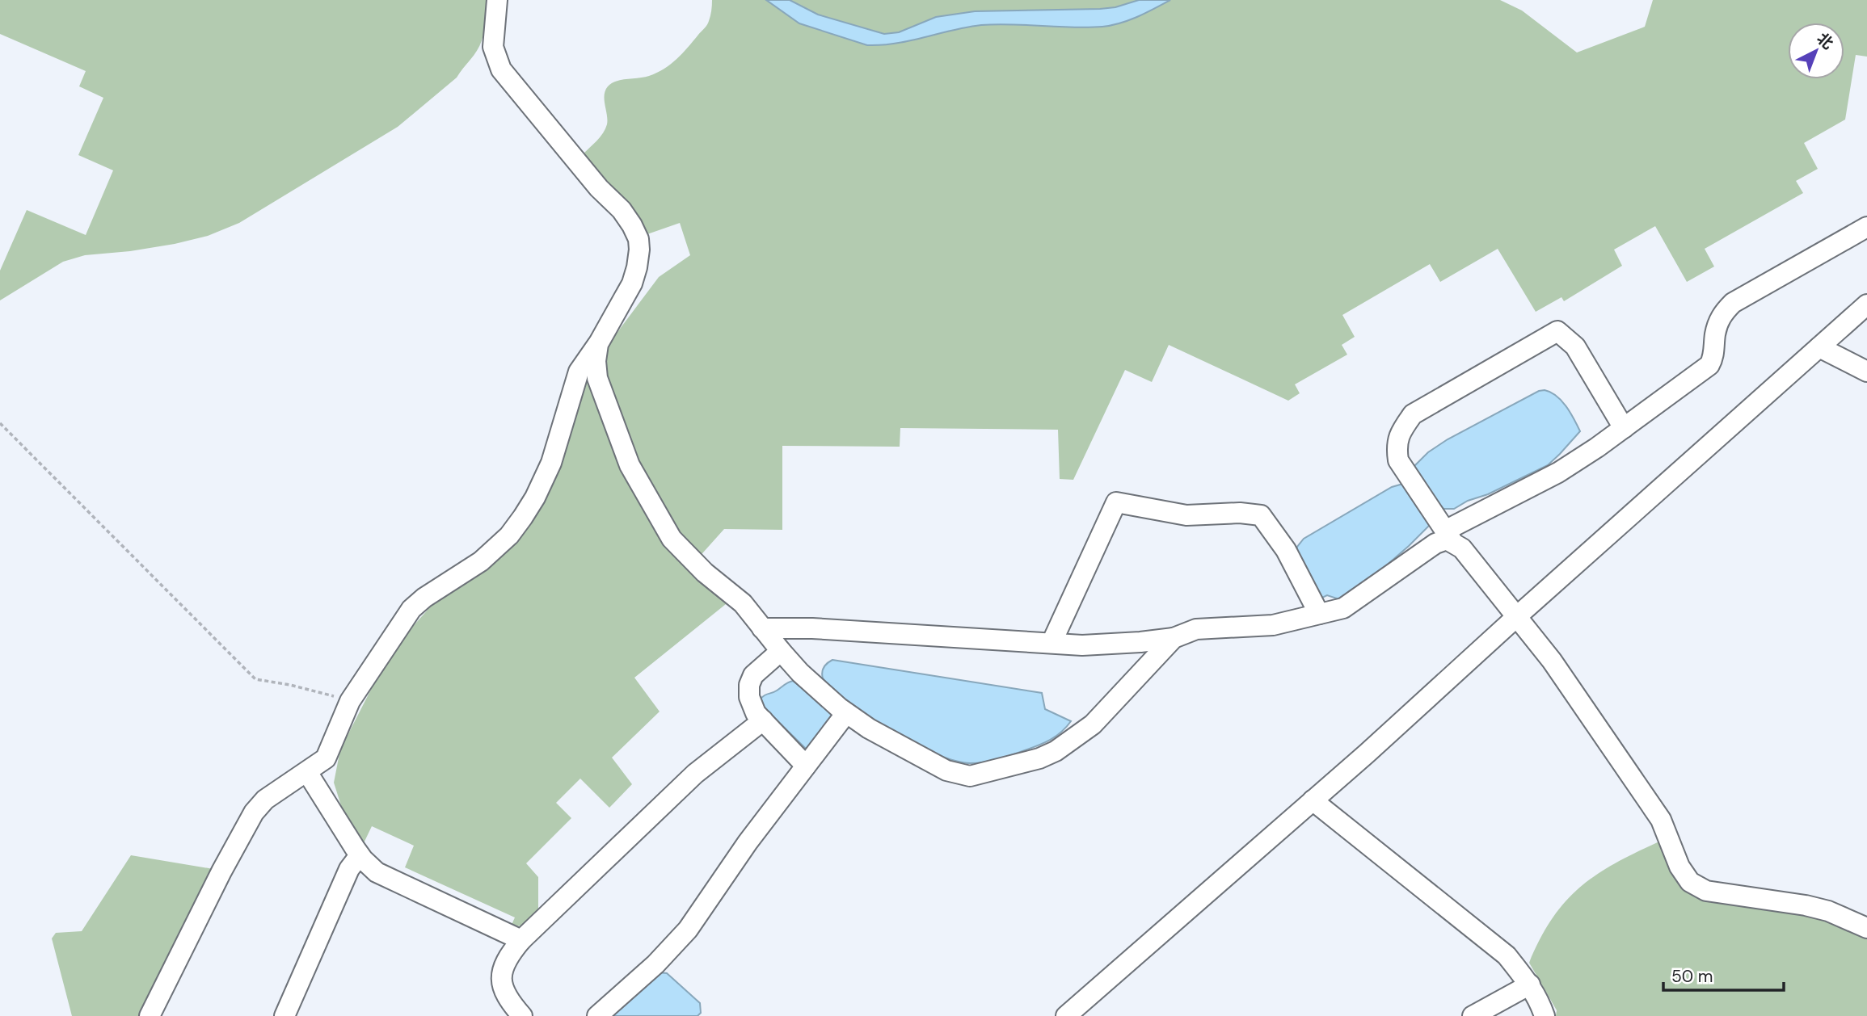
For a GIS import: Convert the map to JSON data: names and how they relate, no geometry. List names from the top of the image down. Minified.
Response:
{"scale_bar":"50 m","north":"top right"}
